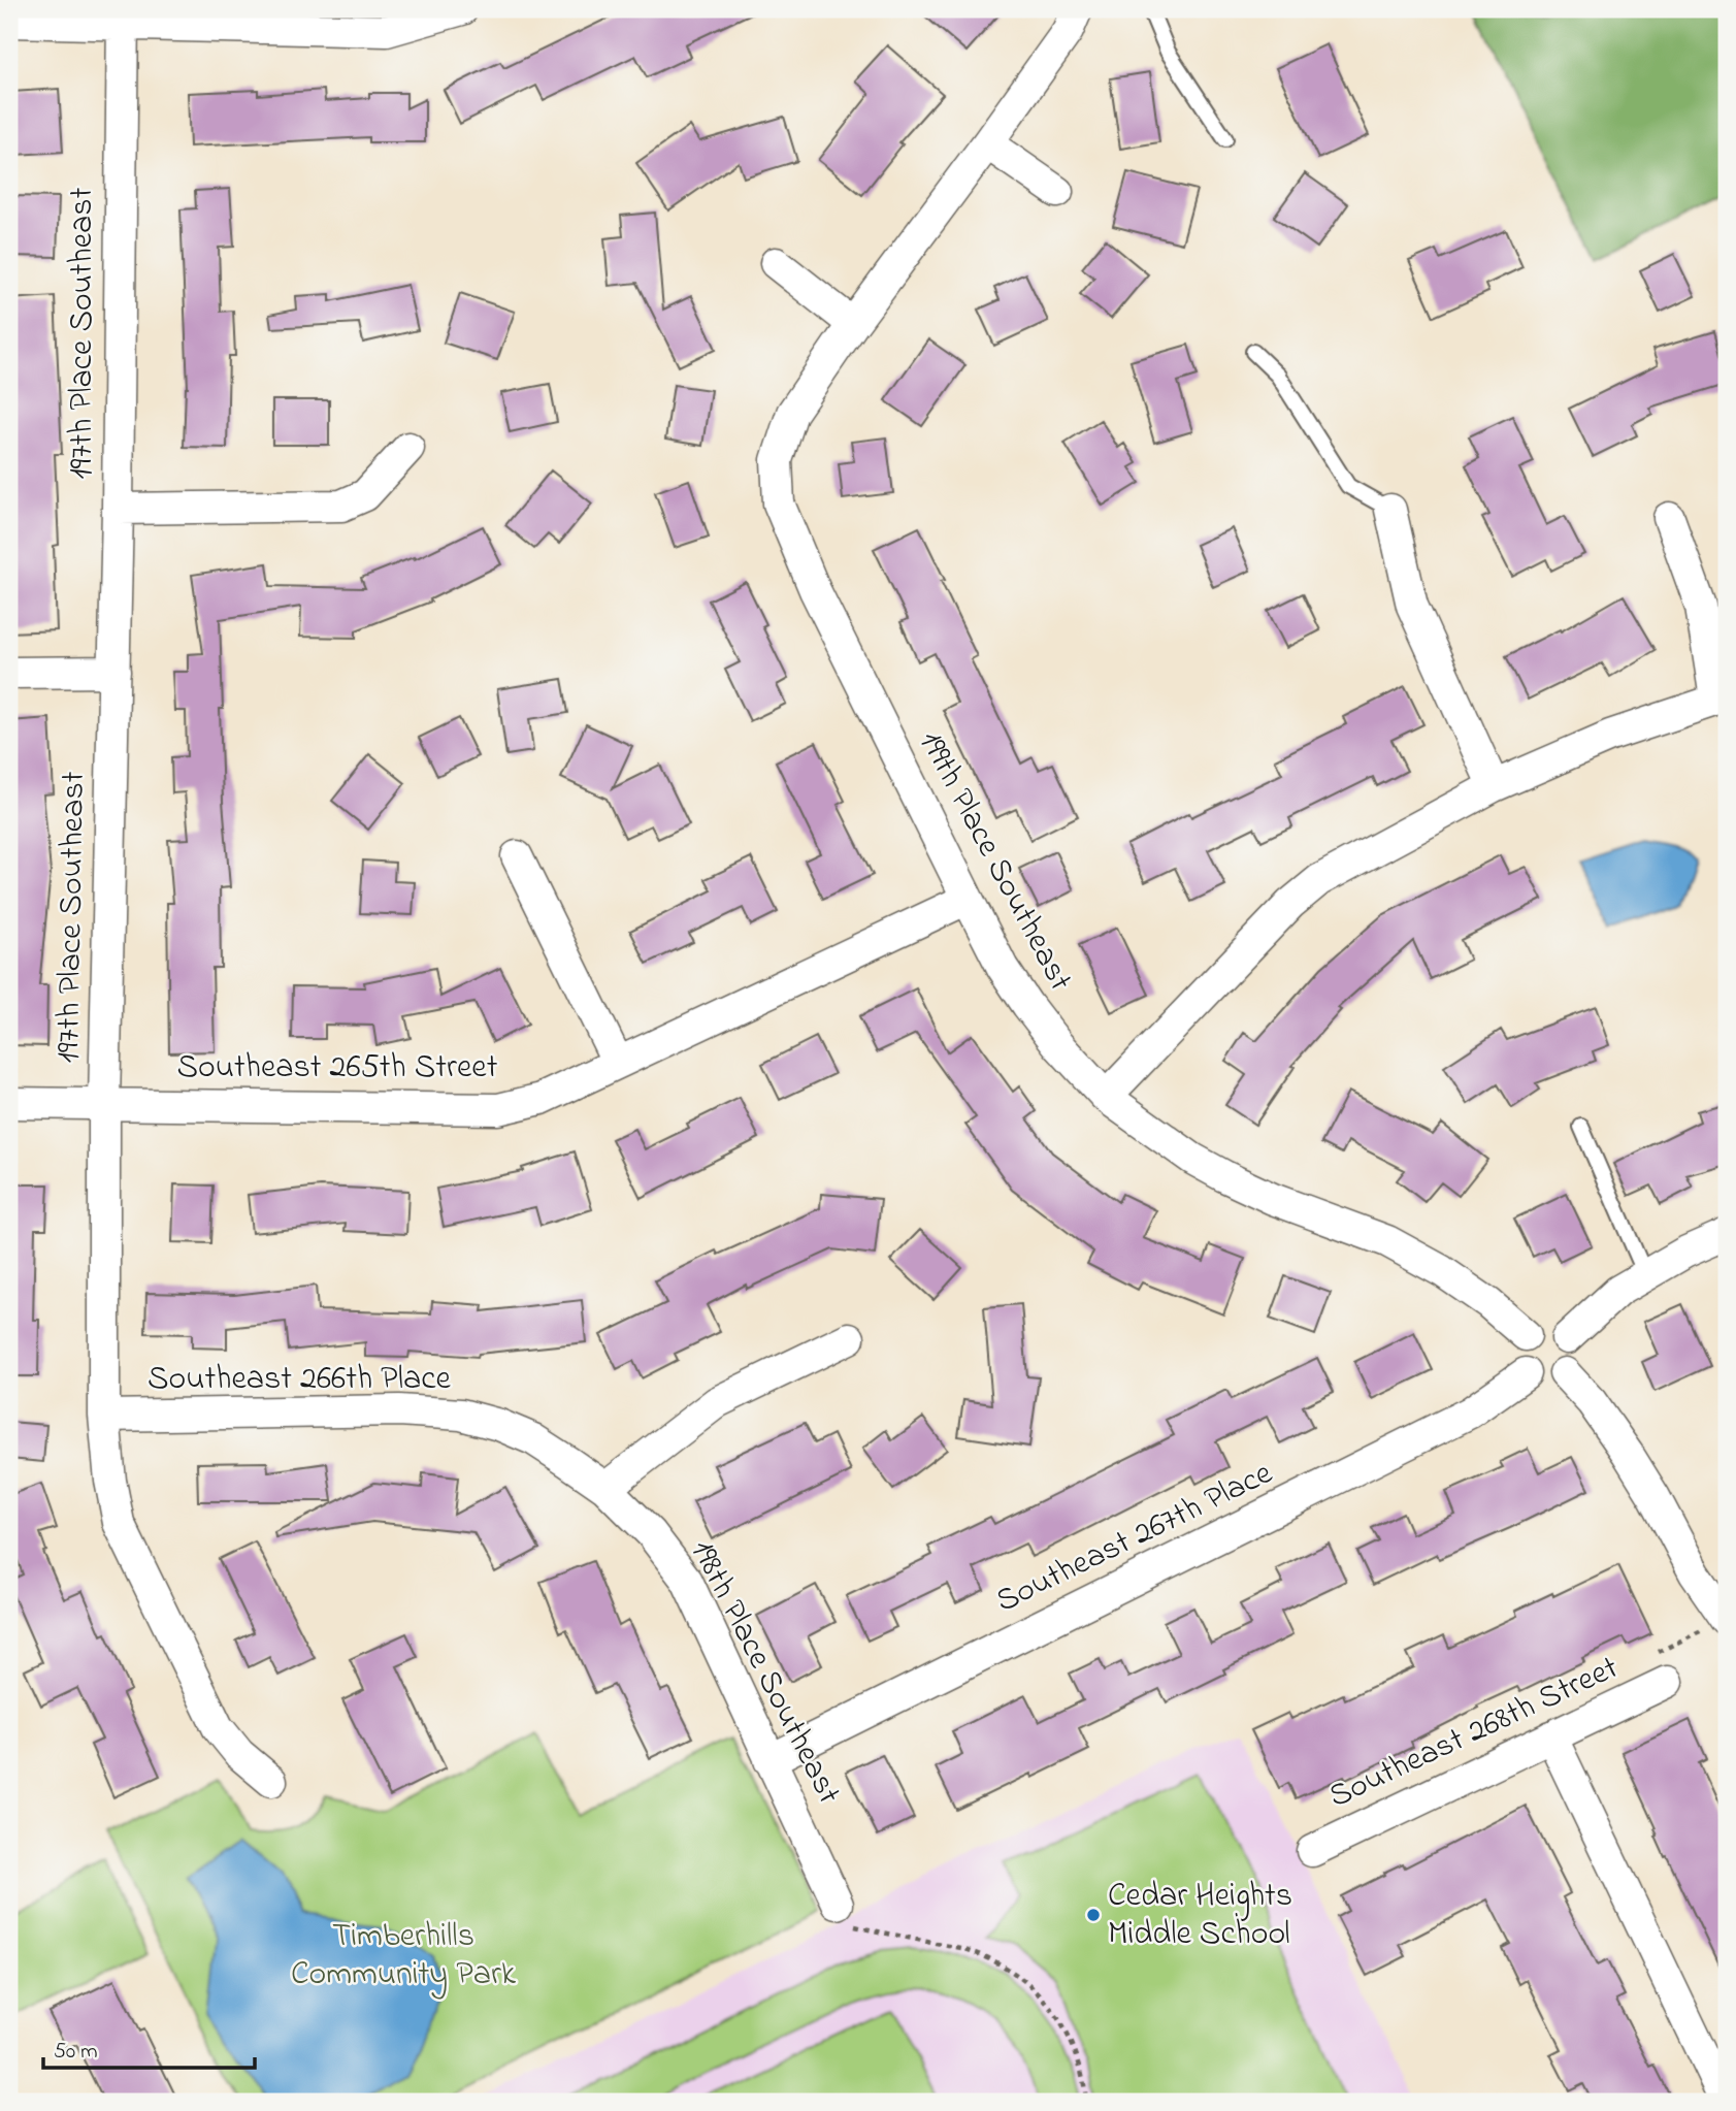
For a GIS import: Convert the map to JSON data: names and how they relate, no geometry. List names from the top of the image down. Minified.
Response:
{"streets":{"street":["197th Place Southeast","199th Place Southeast","Southeast 265th Street","Southeast 266th Place","Southeast 267th Place","198th Place Southeast","Southeast 268th Street"]},"crossings":[["197th Place Southeast","Southeast 265th Street"],["197th Place Southeast","Southeast 266th Place"],["199th Place Southeast","Southeast 265th Street"],["199th Place Southeast","Southeast 267th Place"],["Southeast 266th Place","198th Place Southeast"],["Southeast 267th Place","198th Place Southeast"]],"parks":["Timberhills Community Park"],"places":["Cedar Heights Middle School"],"scale_bar":"50 m"}
